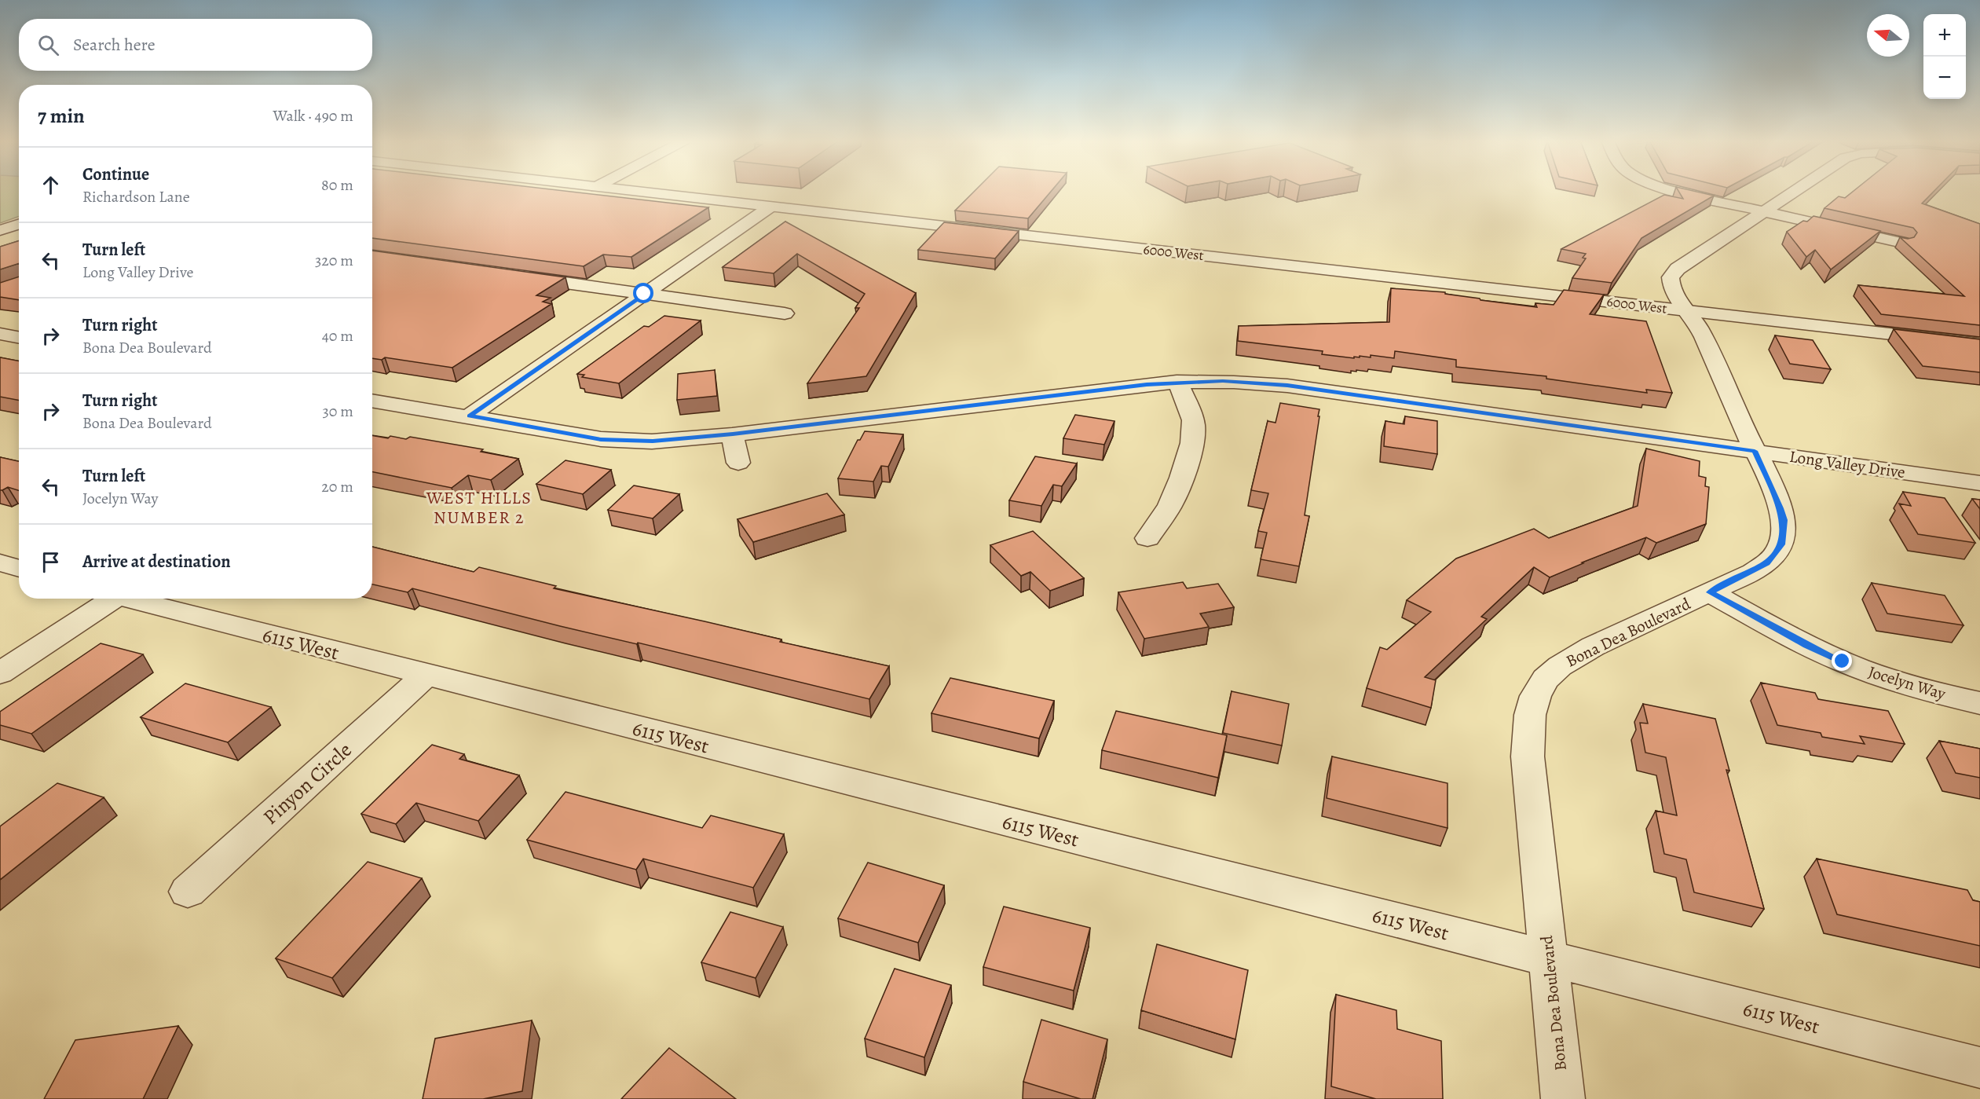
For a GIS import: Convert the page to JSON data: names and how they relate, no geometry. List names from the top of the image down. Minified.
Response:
{"streets":{"street":["6000 West","Long Valley Drive","Bona Dea Boulevard","6115 West","Jocelyn Way","Pinyon Circle"]},"crossings":[["6000 West","Bona Dea Boulevard"],["Long Valley Drive","Bona Dea Boulevard"],["Bona Dea Boulevard","6115 West"],["Bona Dea Boulevard","Jocelyn Way"],["6115 West","Pinyon Circle"]],"districts":["WEST HILLS NUMBER 2"],"north":"left","page":{"map_buttons":["+","−"],"search":"Search here","heading":["7 min","Walk · 490 m"],"list":[["Continue","Richardson Lane","80 m"],["Turn left","Long Valley Drive","320 m"],["Turn right","Bona Dea Boulevard","40 m"],["Turn right","Bona Dea Boulevard","30 m"],["Turn left","Jocelyn Way","20 m"],"Arrive at destination"]}}
